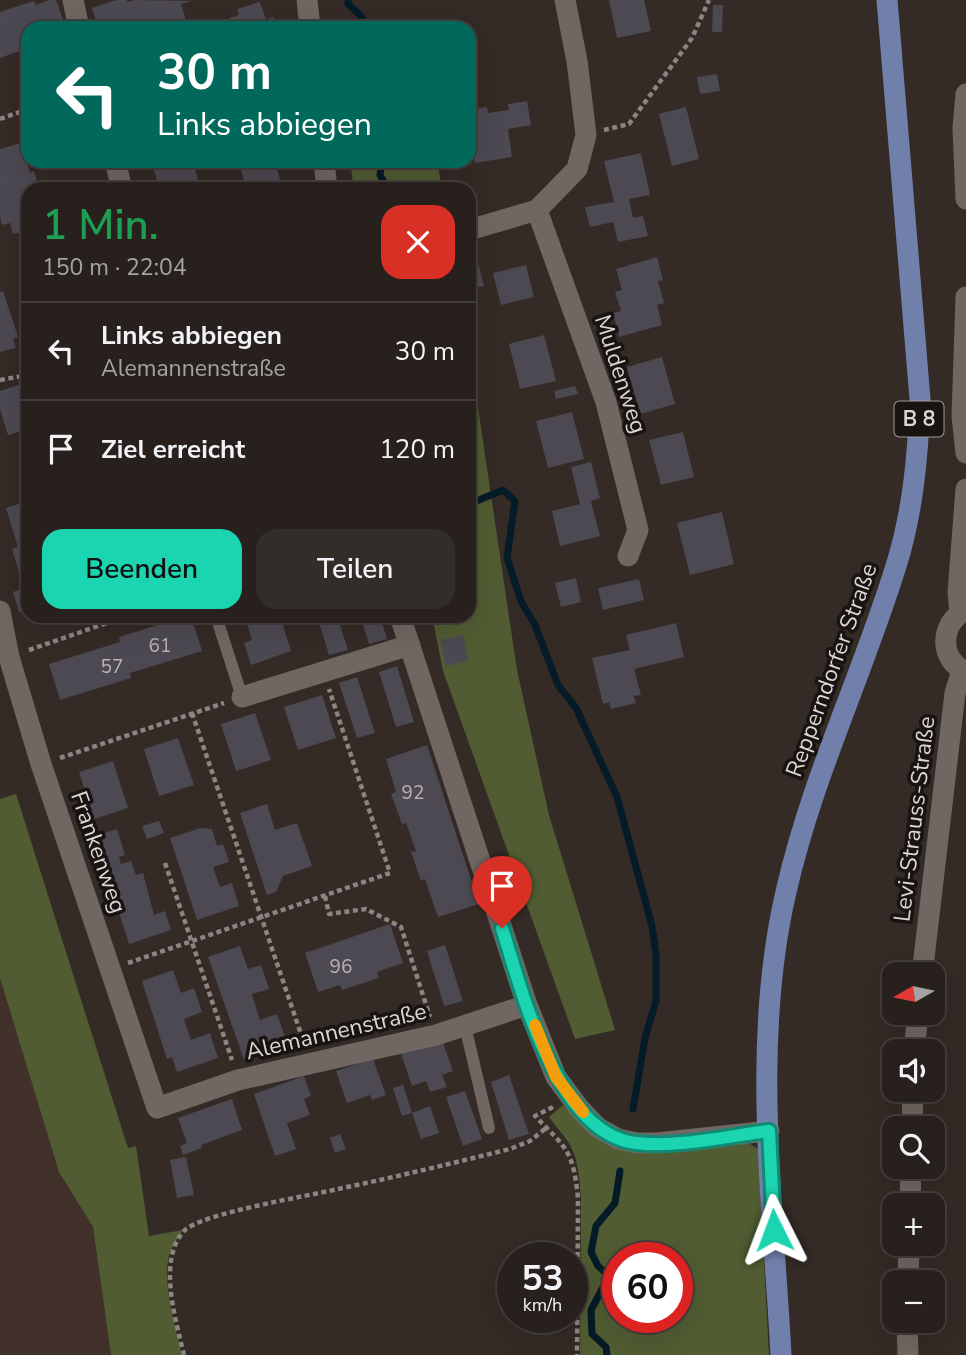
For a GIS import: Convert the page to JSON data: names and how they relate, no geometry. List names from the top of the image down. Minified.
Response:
{"streets":{"main road":["B 8","Repperndorfer Straße"],"street":["Muldenweg","Levi-Strauss-Straße","Frankenweg","Alemannenstraße"]},"crossings":[["Frankenweg","Alemannenstraße"]],"house_numbers":["61","57","92","96"],"north":"left","page":{"turn":["30 m","Links abbiegen"],"heading":["1 Min.","150 m · 22:04"],"list":[{"name":"Links abbiegen","note":"Alemannenstraße","value":"30 m"},{"name":"Ziel erreicht","value":"120 m"}],"buttons":["Beenden","Teilen"],"map_buttons":["+","−"],"speed":"53 km/h","limit":"60"}}
